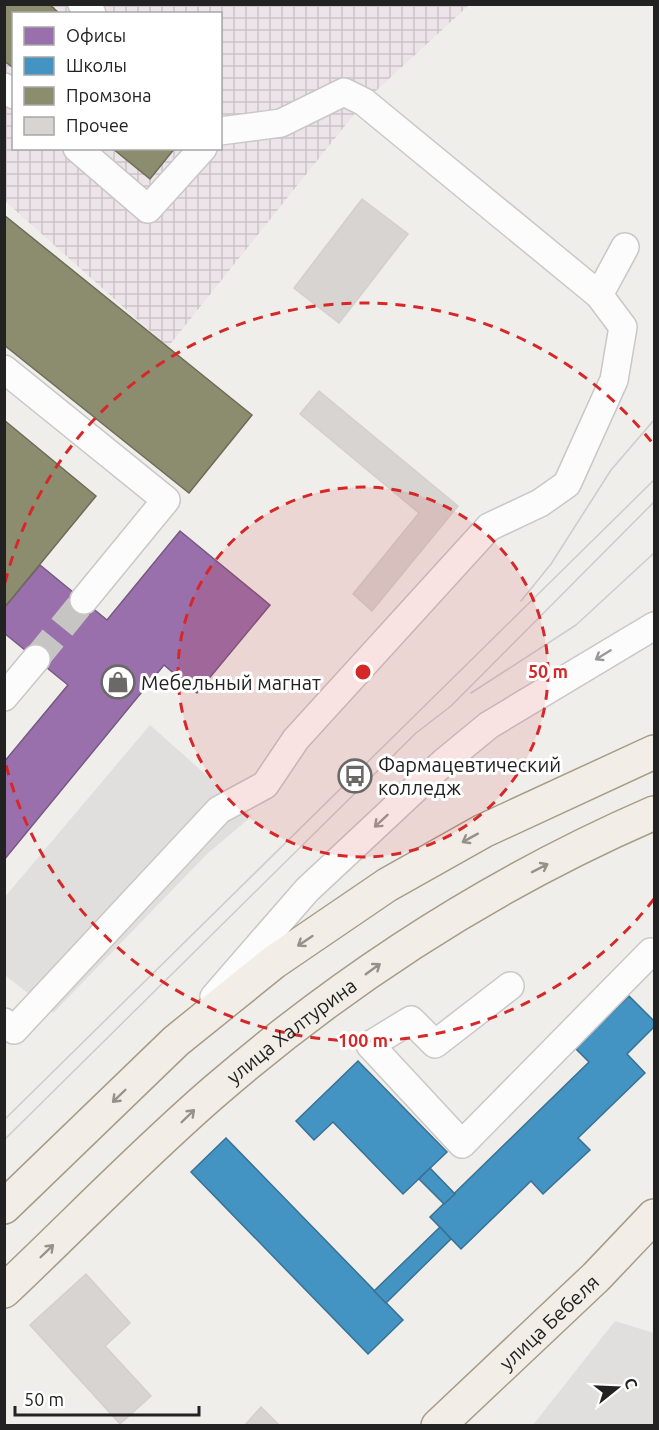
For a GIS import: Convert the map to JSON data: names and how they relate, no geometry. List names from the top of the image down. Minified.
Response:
{"streets":{"main road":["улица Халтурина","улица Бебеля"]},"places":{"shop":["Мебельный магнат"],"bus stop":["Фармацевтический колледж"]},"legend":["Офисы","Школы","Промзона","Прочее"],"scale_bar":"50 m","north":"right","rings":["50 m","100 m"]}
